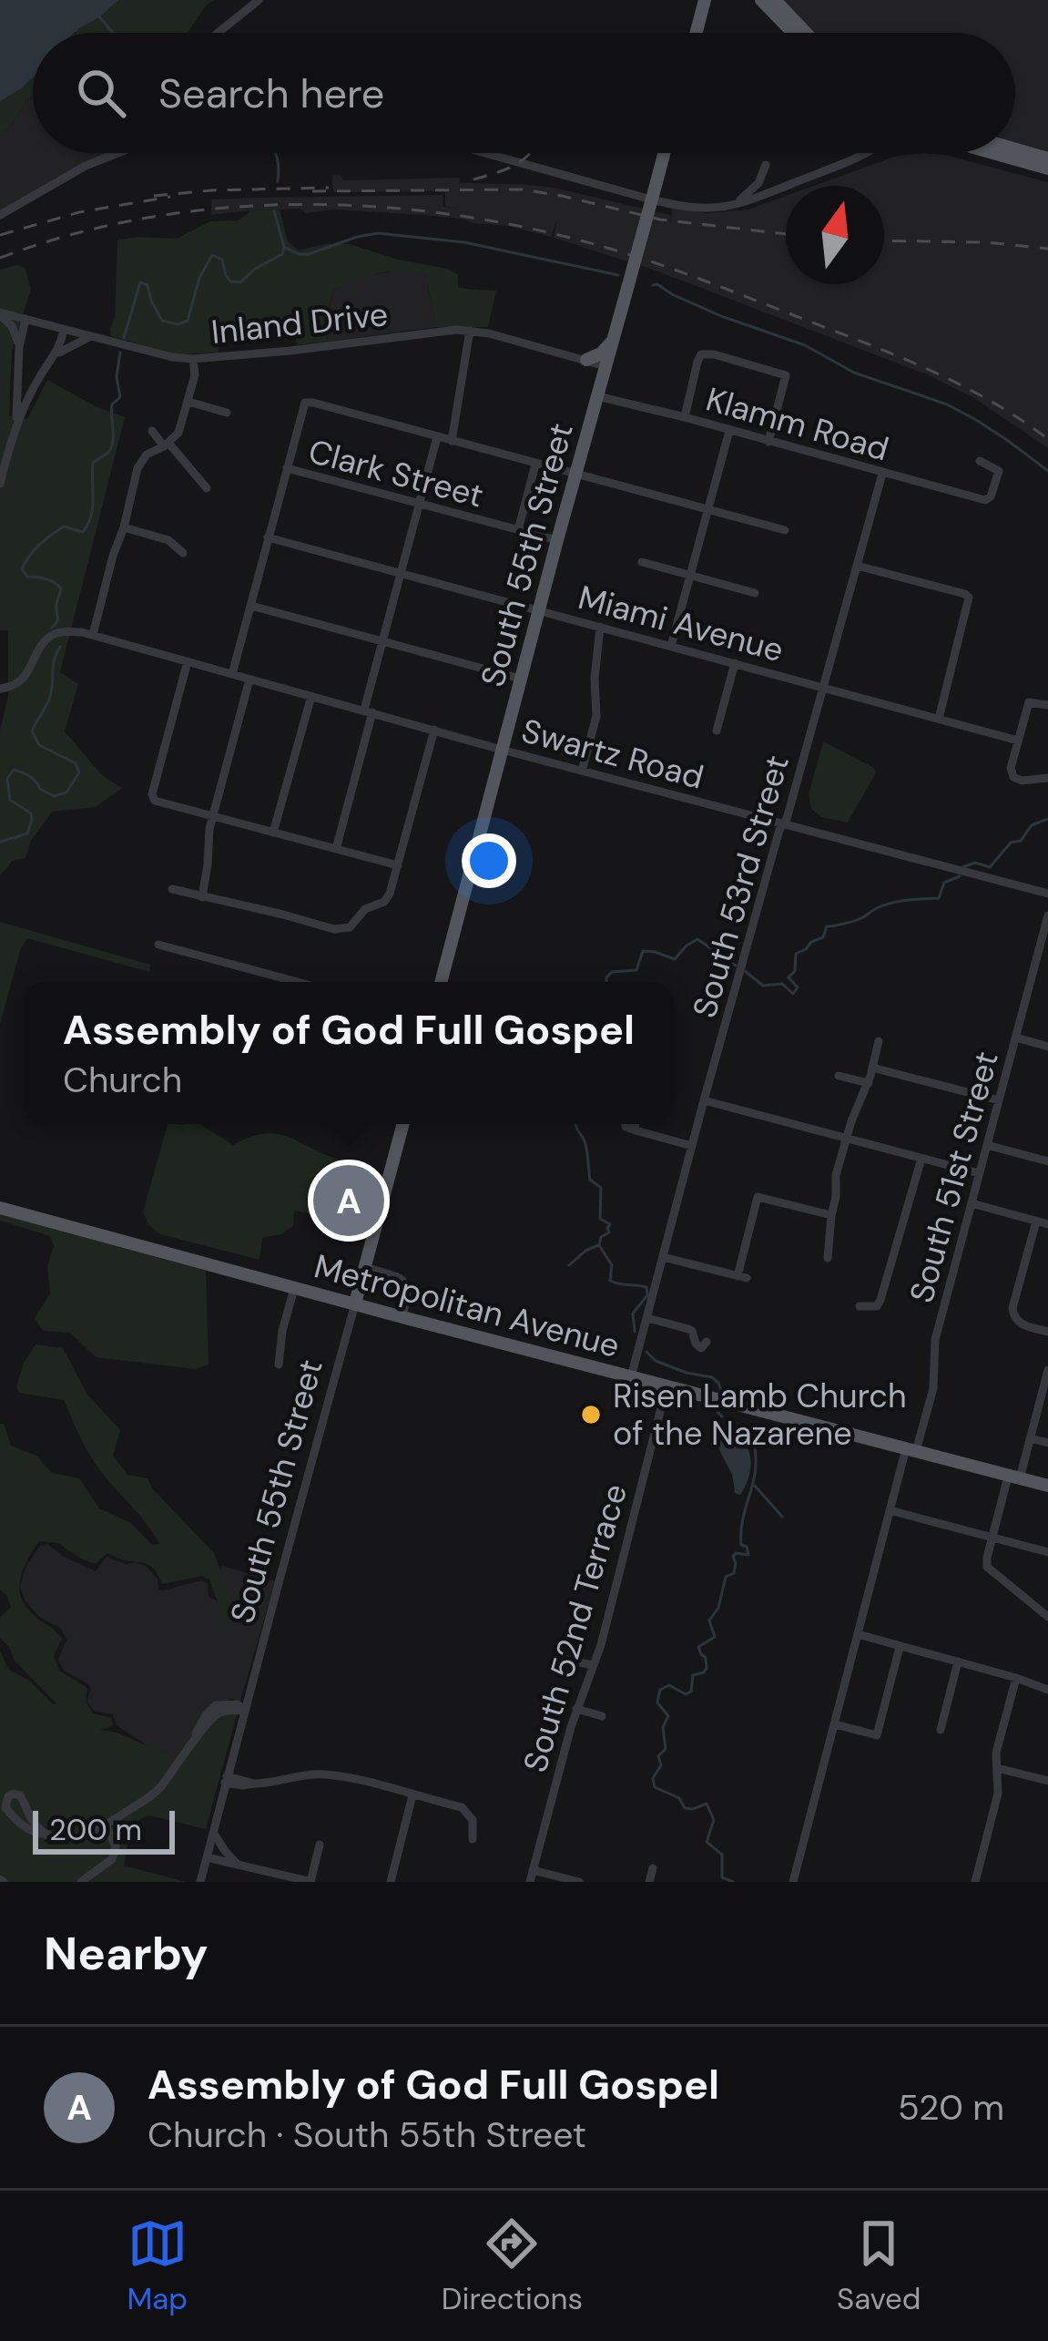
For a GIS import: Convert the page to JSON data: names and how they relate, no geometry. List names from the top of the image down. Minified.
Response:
{"streets":{"main road":["South 55th Street","Metropolitan Avenue"],"street":["Inland Drive","Klamm Road","Clark Street","Miami Avenue","Swartz Road","South 53rd Street","South 51st Street","South 52nd Terrace"]},"crossings":[["Inland Drive","South 55th Street"],["Klamm Road","South 55th Street"],["Klamm Road","South 53rd Street"],["Clark Street","South 55th Street"],["South 55th Street","Miami Avenue"],["South 55th Street","Swartz Road"],["South 55th Street","Metropolitan Avenue"],["Miami Avenue","South 53rd Street"],["Swartz Road","South 53rd Street"],["South 53rd Street","Metropolitan Avenue"],["South 51st Street","Metropolitan Avenue"],["Metropolitan Avenue","South 52nd Terrace"]],"places":["Risen Lamb Church of the Nazarene"],"scale_bar":"200 m","north":"top","page":{"search":"Search here","popup":["Assembly of God Full Gospel","Church"],"pins":"A","scale":"200 m","heading":"Nearby","list":[{"mark":"A","name":"Assembly of God Full Gospel","note":"Church · South 55th Street","value":"520 m"}],"nav":["Map","Directions","Saved"]}}
